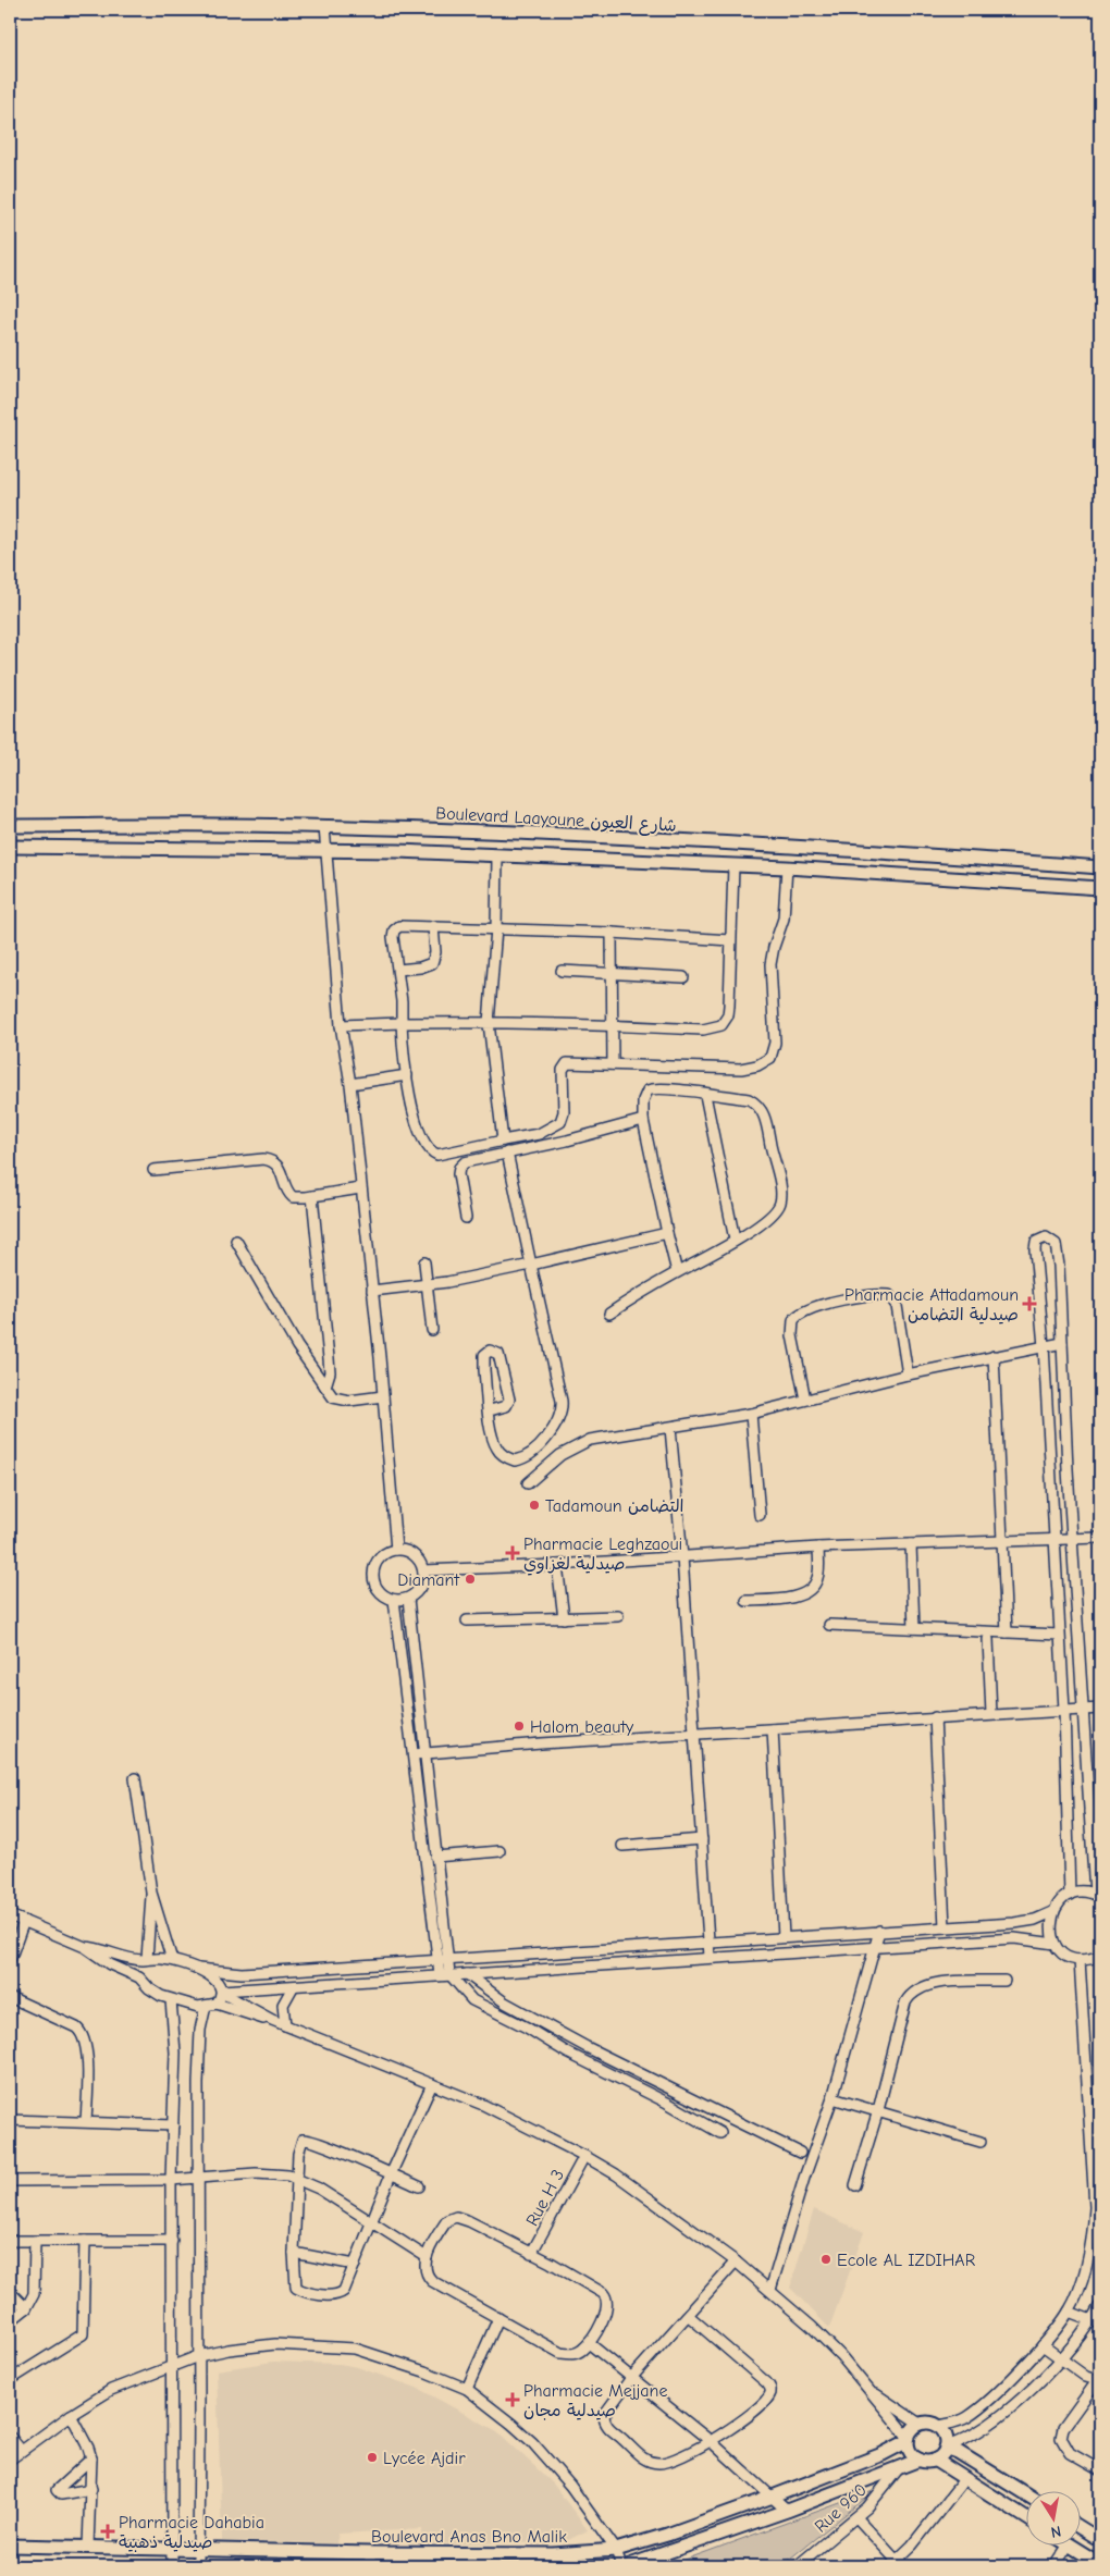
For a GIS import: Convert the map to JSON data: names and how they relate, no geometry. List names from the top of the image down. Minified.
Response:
{"streets":{"street":["Boulevard Laayoune شارع العيون","Rue H 3","Rue 960","Boulevard Anas Bno Malik"]},"places":{"health":["Pharmacie Attadamoun صيدلية التضامن","Pharmacie Leghzaoui صيدلية لغزاوي","Pharmacie Mejjane صيدلية مجان","Pharmacie Dahabia صيدلية ذهبية"],"other":["Tadamoun التضامن","Diamant","Halom beauty","Ecole AL IZDIHAR","Lycée Ajdir"]},"north":"bottom"}
